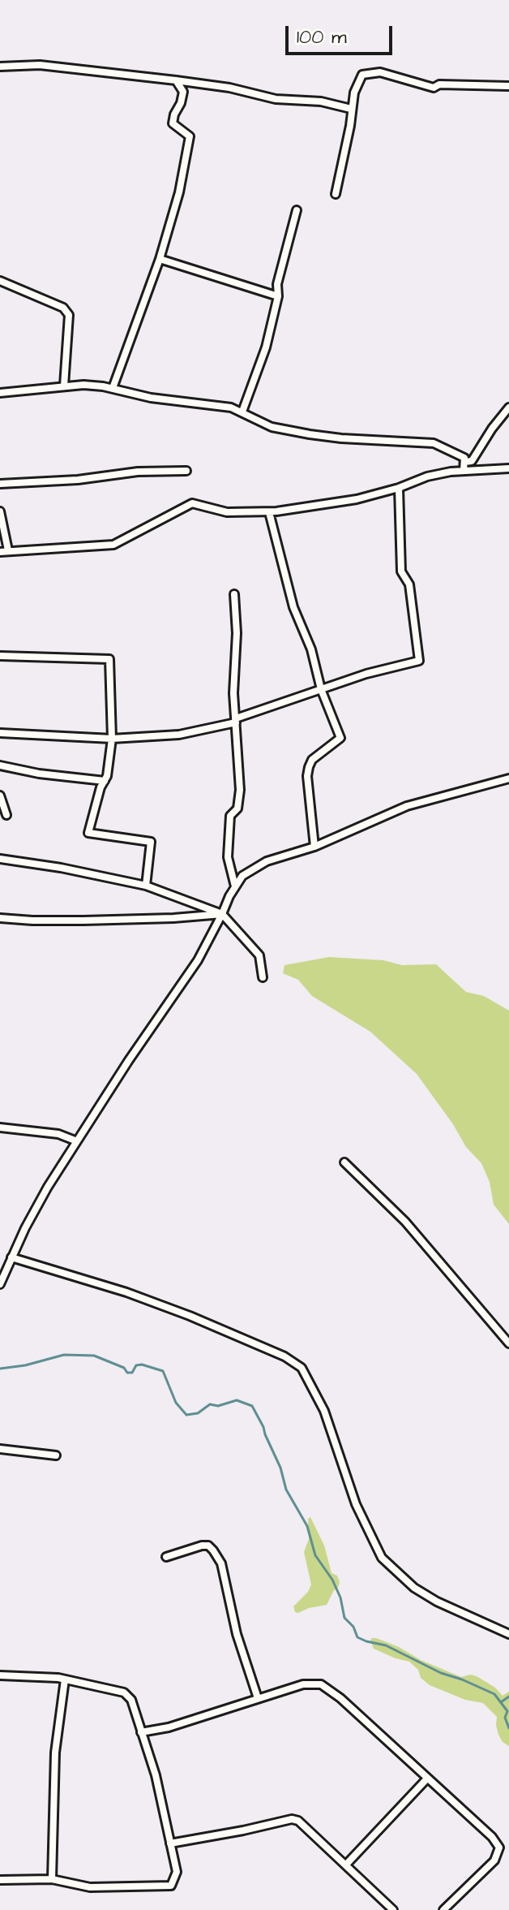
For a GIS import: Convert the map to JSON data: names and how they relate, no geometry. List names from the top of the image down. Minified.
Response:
{"scale_bar":"100 m"}
